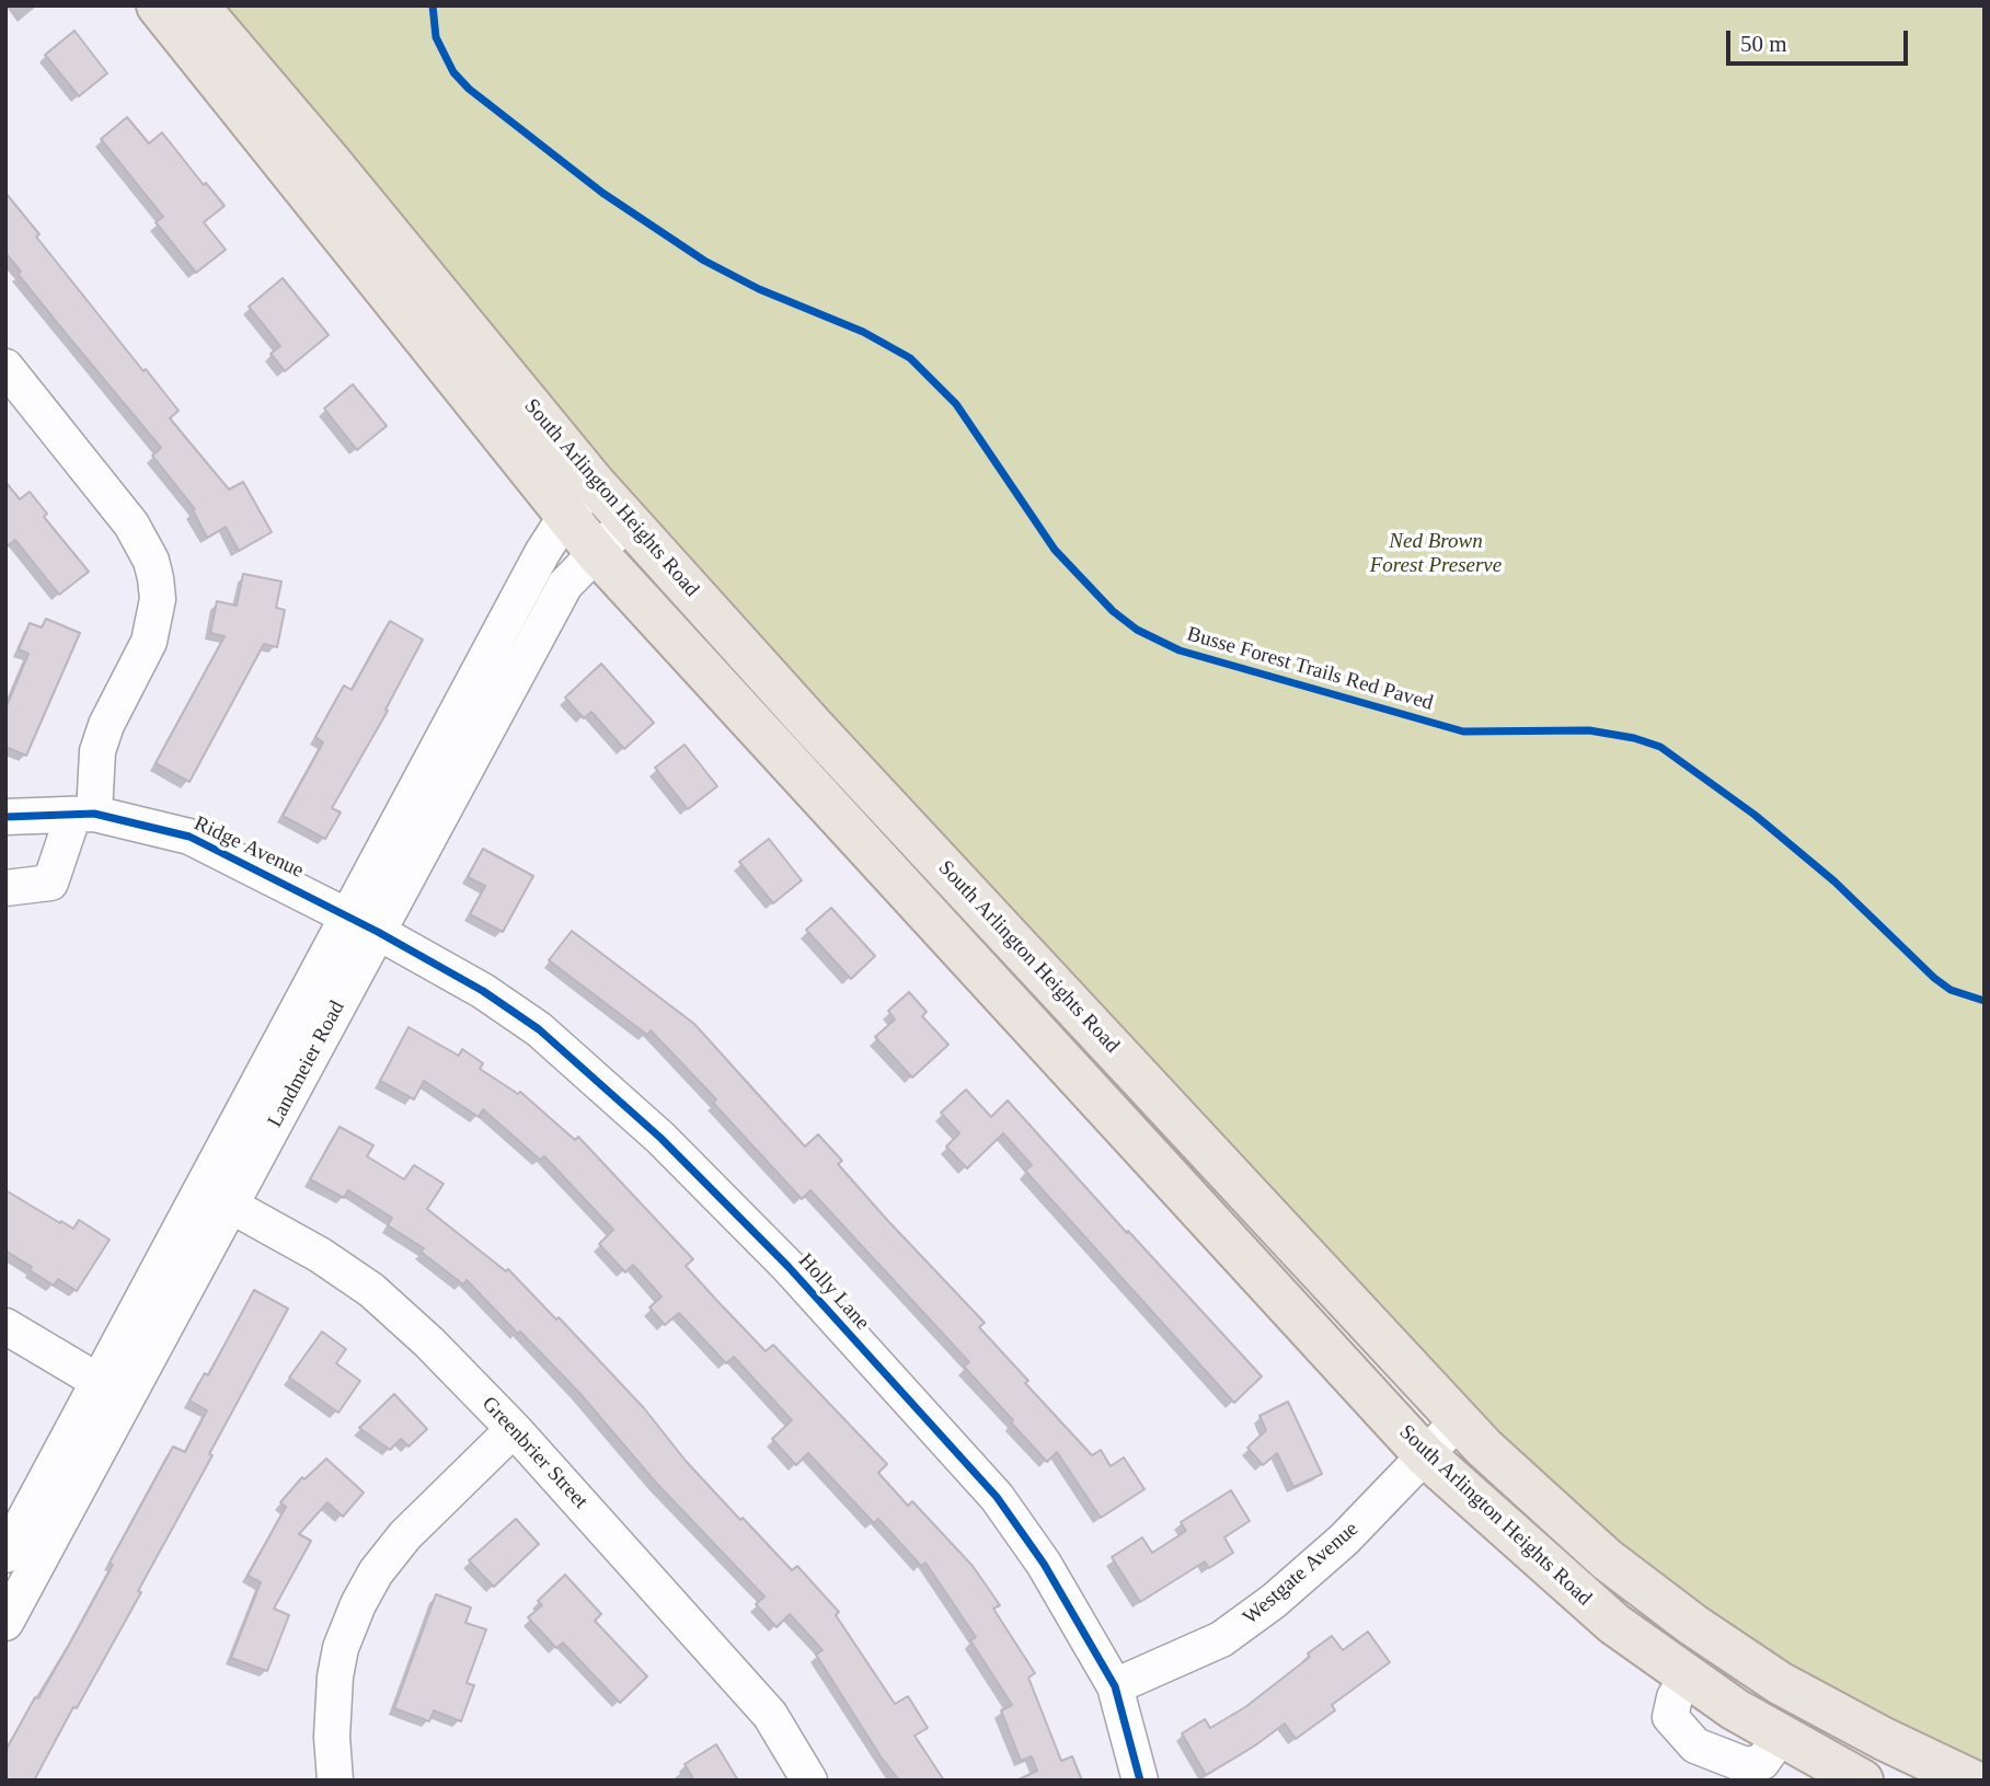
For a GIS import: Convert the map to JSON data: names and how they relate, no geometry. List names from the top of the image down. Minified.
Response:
{"streets":{"main road":["South Arlington Heights Road"],"street":["Ridge Avenue","Landmeier Road","Holly Lane","Greenbrier Street","Westgate Avenue"],"cycle path":["Busse Forest Trails Red Paved"]},"crossings":[["South Arlington Heights Road","Landmeier Road"],["South Arlington Heights Road","Westgate Avenue"],["Ridge Avenue","Landmeier Road"],["Ridge Avenue","Holly Lane"],["Landmeier Road","Holly Lane"],["Landmeier Road","Greenbrier Street"],["Holly Lane","Westgate Avenue"]],"parks":["Ned Brown Forest Preserve"],"scale_bar":"50 m"}
